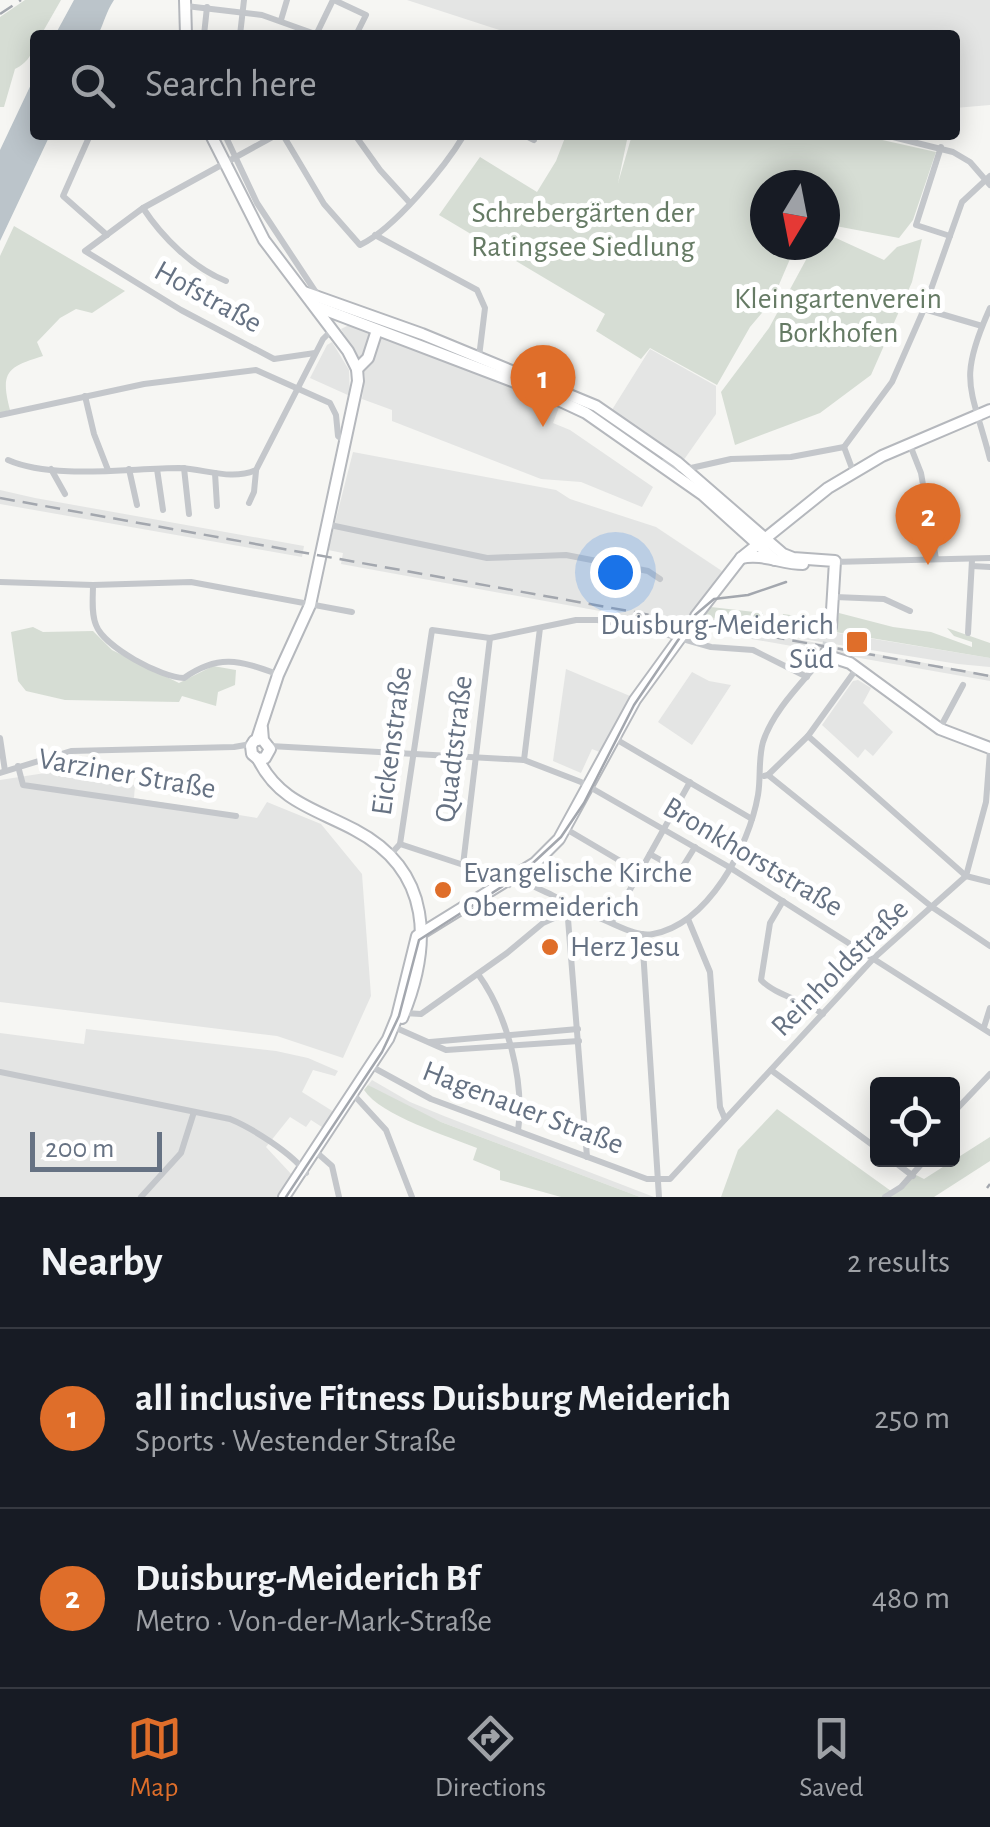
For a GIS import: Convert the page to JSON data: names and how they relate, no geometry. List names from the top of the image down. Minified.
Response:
{"streets":{"street":["Hofstraße","Eickenstraße","Quadtstraße","Varziner Straße","Bronkhorststraße","Reinholdstraße","Hagenauer Straße"]},"crossings":[["Eickenstraße","Quadtstraße"],["Eickenstraße","Bronkhorststraße"],["Quadtstraße","Bronkhorststraße"],["Varziner Straße","Bronkhorststraße"],["Bronkhorststraße","Reinholdstraße"],["Reinholdstraße","Hagenauer Straße"]],"parks":["Schrebergärten der Ratingsee Siedlung","Kleingartenverein Borkhofen"],"places":{"transit":["Duisburg-Meiderich Süd"],"other":["Evangelische Kirche Obermeiderich","Herz Jesu"]},"scale_bar":"200 m","north":"bottom","page":{"search":"Search here","pins":["1","2"],"scale":"200 m","heading":["Nearby","2 results"],"list":[{"mark":"1","name":"all inclusive Fitness Duisburg Meiderich","note":"Sports · Westender Straße","value":"250 m"},{"mark":"2","name":"Duisburg-Meiderich Bf","note":"Metro · Von-der-Mark-Straße","value":"480 m"}],"nav":["Map","Directions","Saved"]}}
